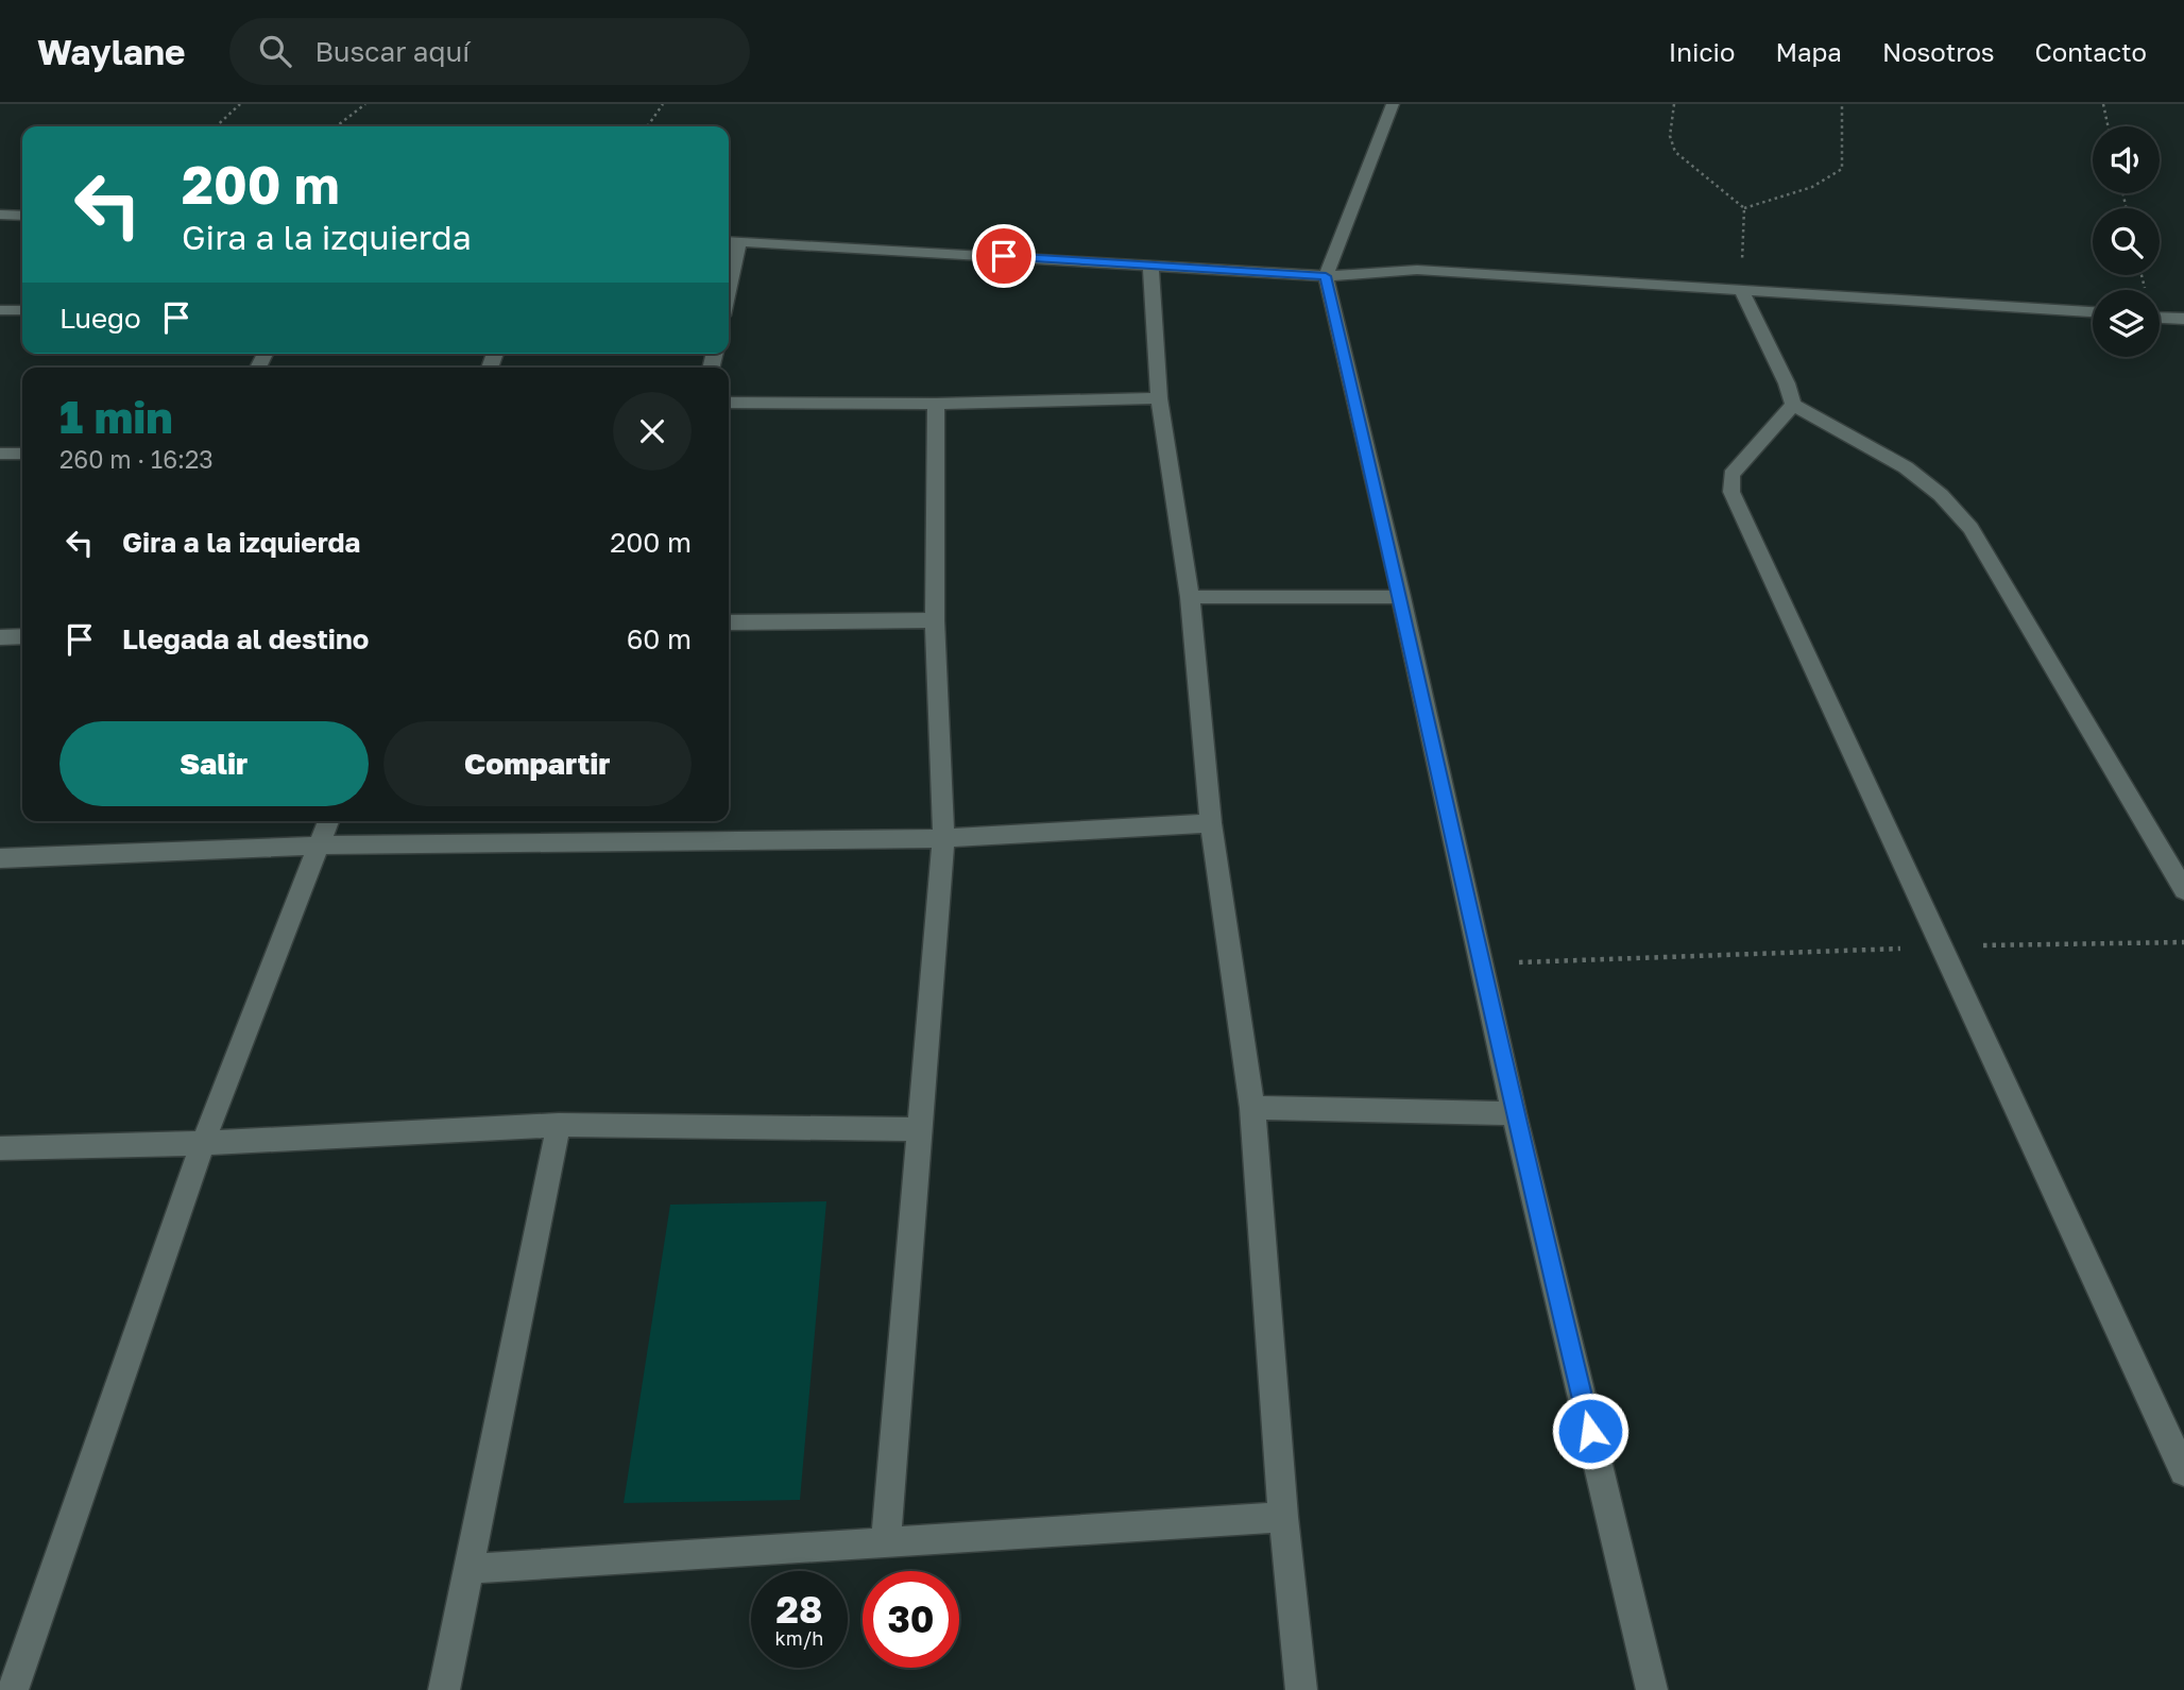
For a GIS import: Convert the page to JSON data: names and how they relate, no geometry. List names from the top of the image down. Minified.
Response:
{"page":{"header":"Waylane","search":"Buscar aquí","nav":["Inicio","Mapa","Nosotros","Contacto"],"turn":["200 m","Gira a la izquierda"],"then":"Luego","heading":["1 min","260 m · 16:23"],"list":[{"name":"Gira a la izquierda","value":"200 m"},{"name":"Llegada al destino","value":"60 m"}],"buttons":["Salir","Compartir"],"speed":"28 km/h","limit":"30"}}
